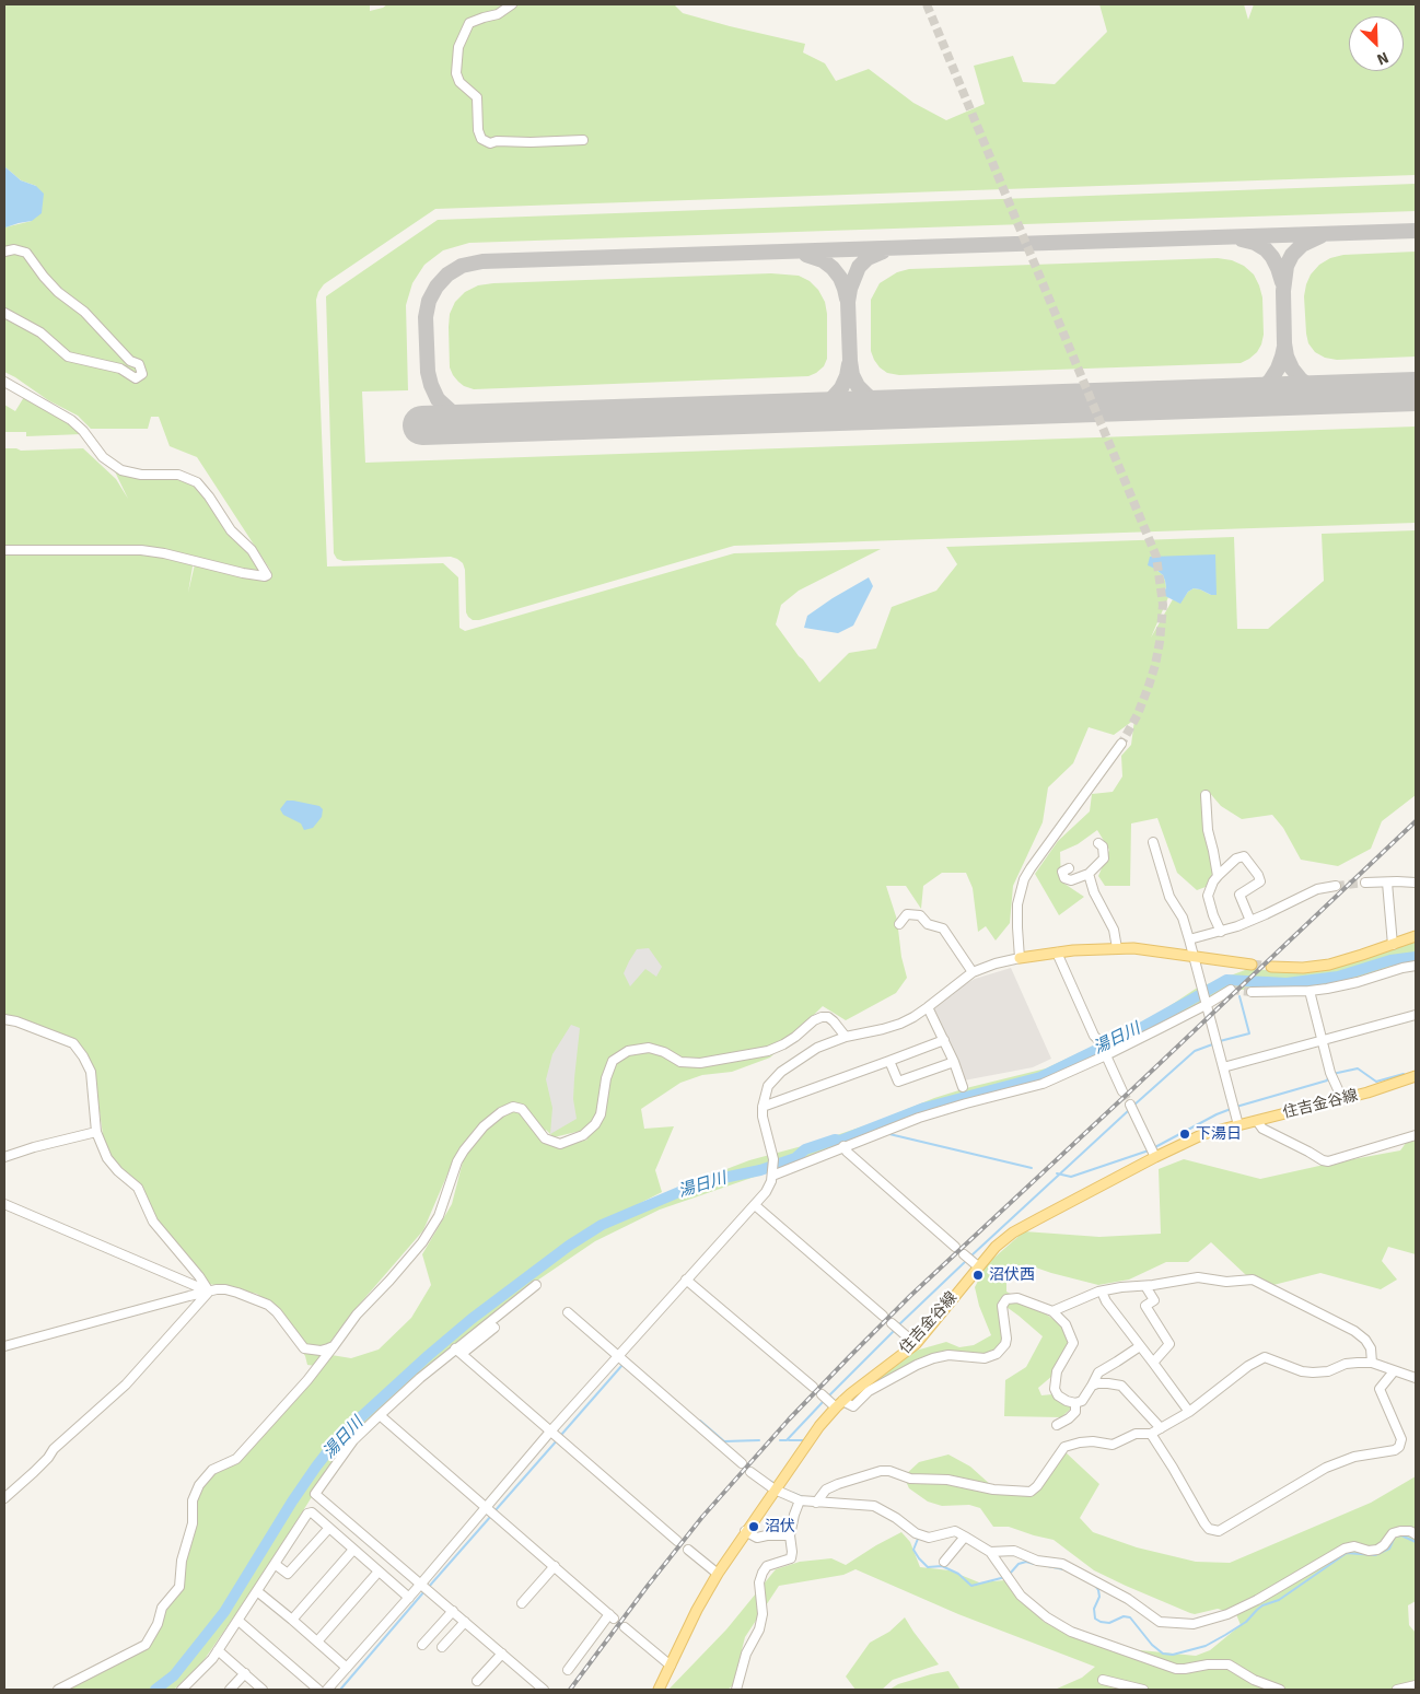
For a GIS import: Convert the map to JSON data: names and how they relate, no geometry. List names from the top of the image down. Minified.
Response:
{"streets":{"main road":["住吉金谷線"]},"water":["湯日川"],"places":["下湯日","沼伏西","沼伏"],"north":"bottom right"}
